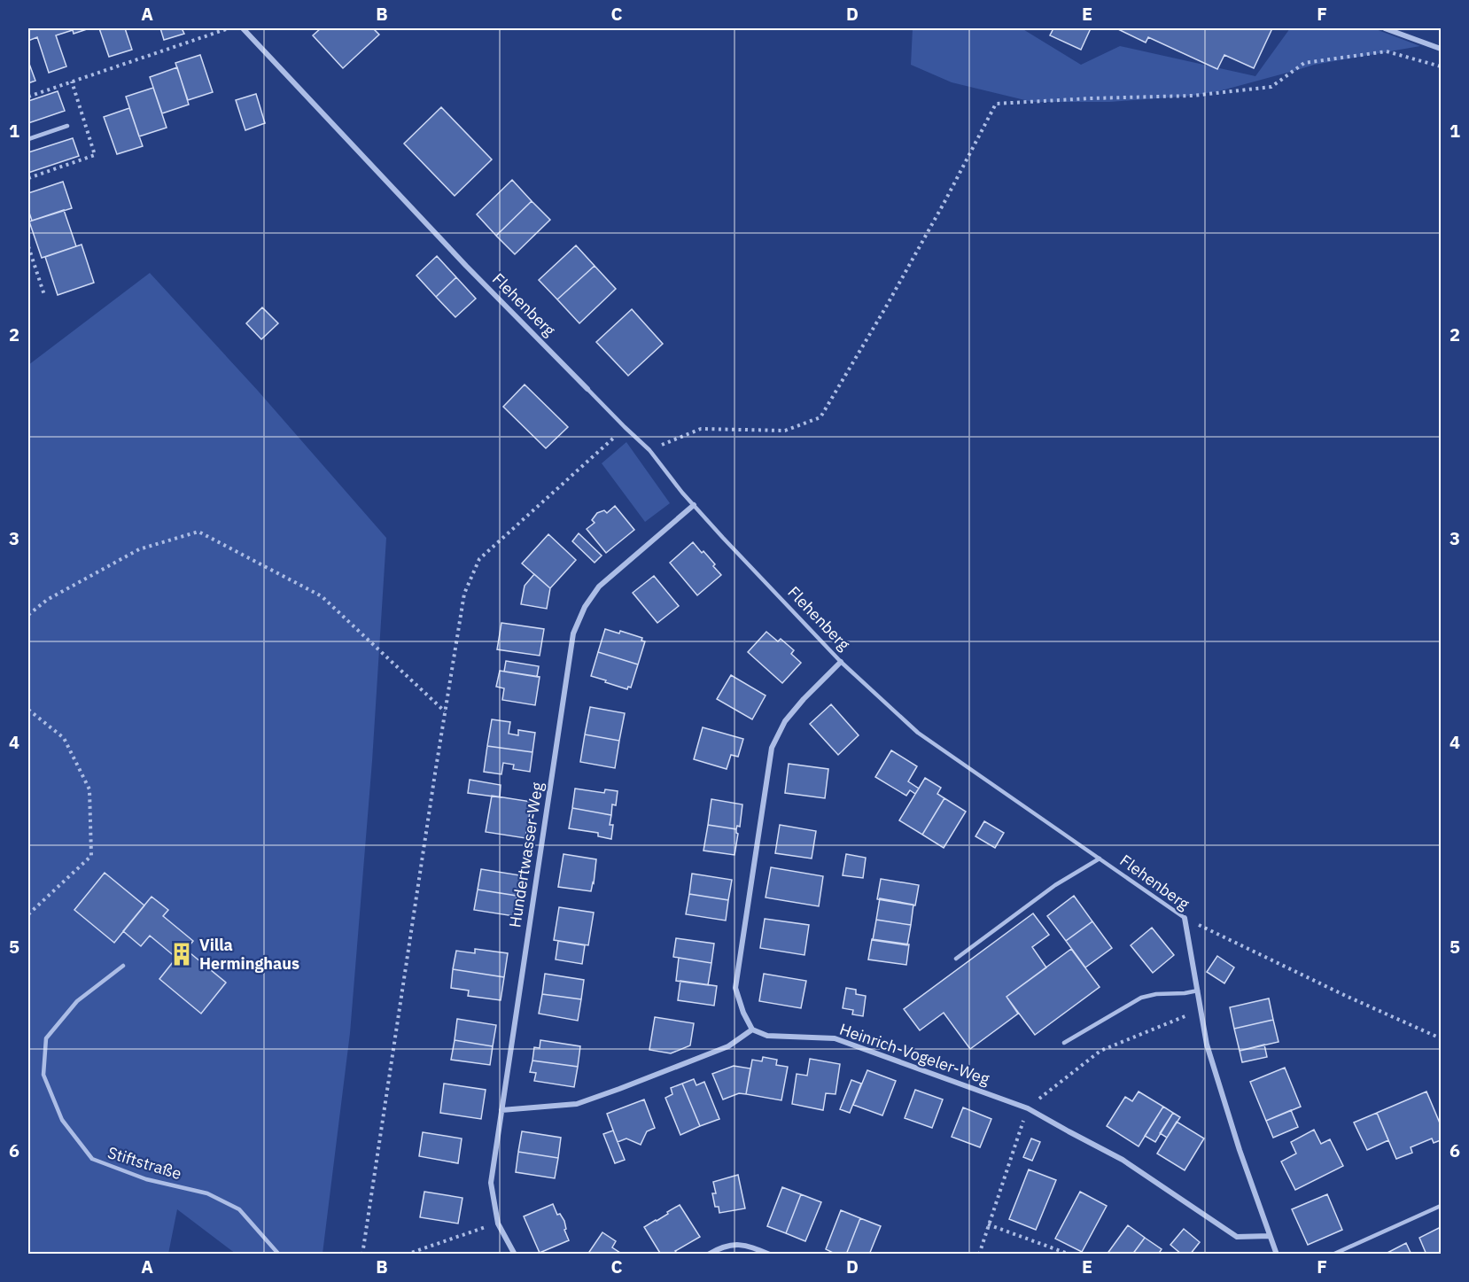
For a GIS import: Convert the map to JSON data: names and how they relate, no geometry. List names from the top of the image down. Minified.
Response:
{"streets":{"street":["Flehenberg","Hundertwasser-Weg","Heinrich-Vogeler-Weg"],"lane":["Stiftstraße"]},"crossings":[["Flehenberg","Hundertwasser-Weg"],["Flehenberg","Heinrich-Vogeler-Weg"]],"places":{"building":["Villa Herminghaus"]},"grid":{"columns":["A","B","C","D","E","F"],"rows":["1","2","3","4","5","6"]}}
